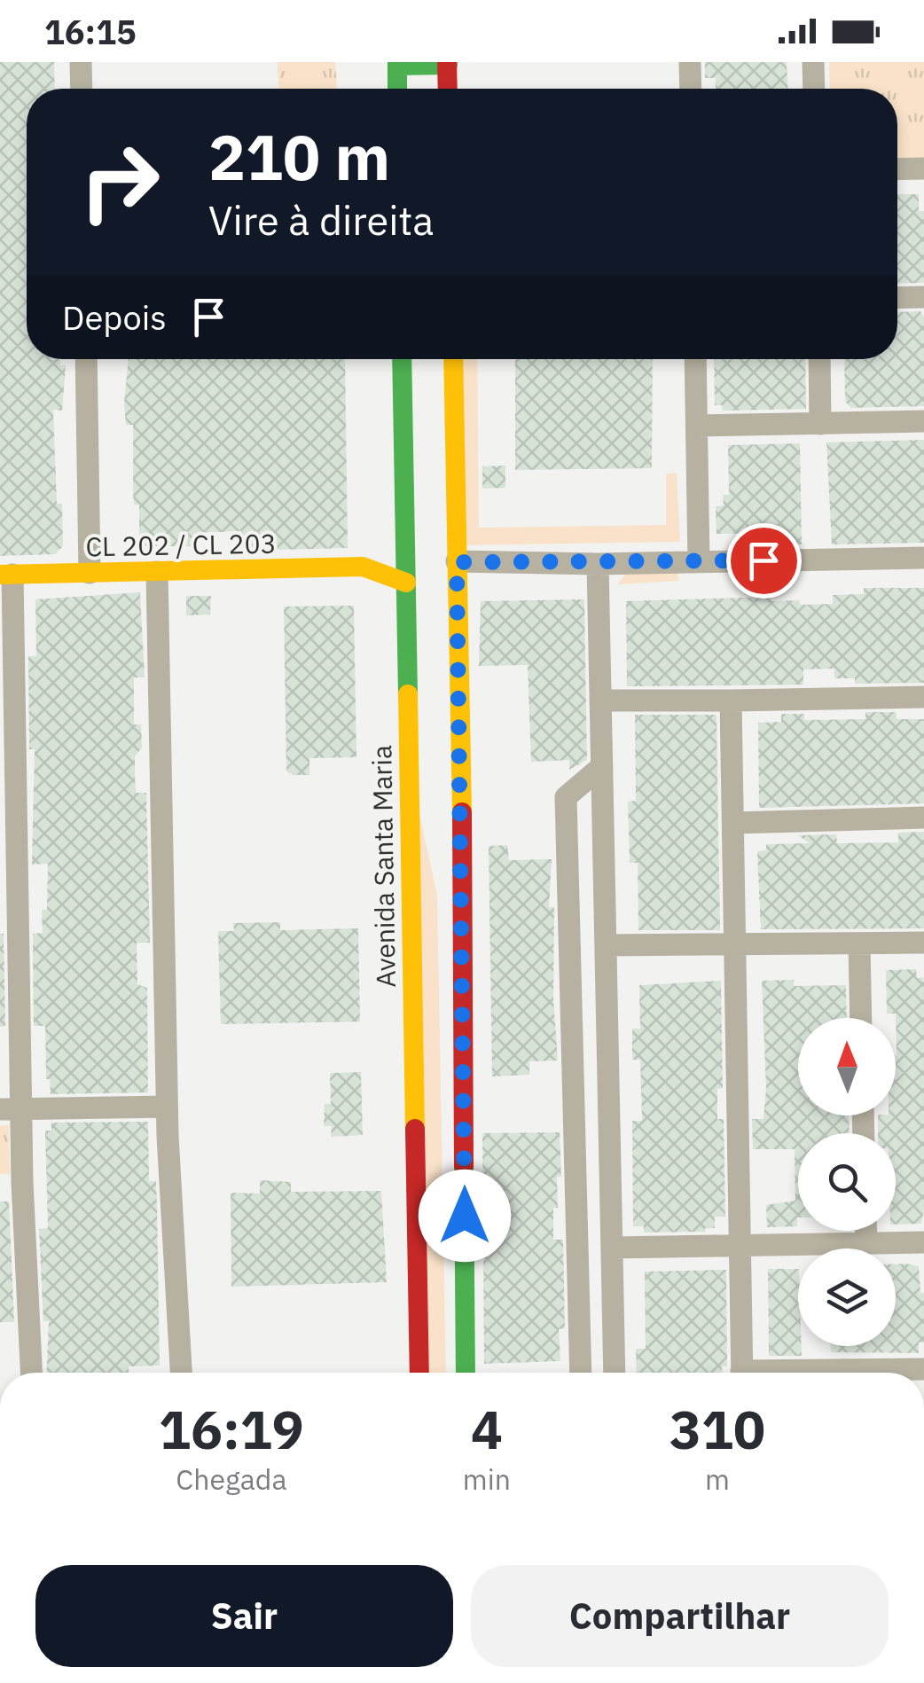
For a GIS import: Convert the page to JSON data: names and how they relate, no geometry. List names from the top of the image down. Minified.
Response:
{"streets":{"main road":["CL 202 / CL 203","Avenida Santa Maria"]},"north":"top","page":{"status":"16:15","turn":["210 m","Vire à direita"],"then":"Depois","eta":["16:19","Chegada","4","min","310","m"],"buttons":["Sair","Compartilhar"]}}
